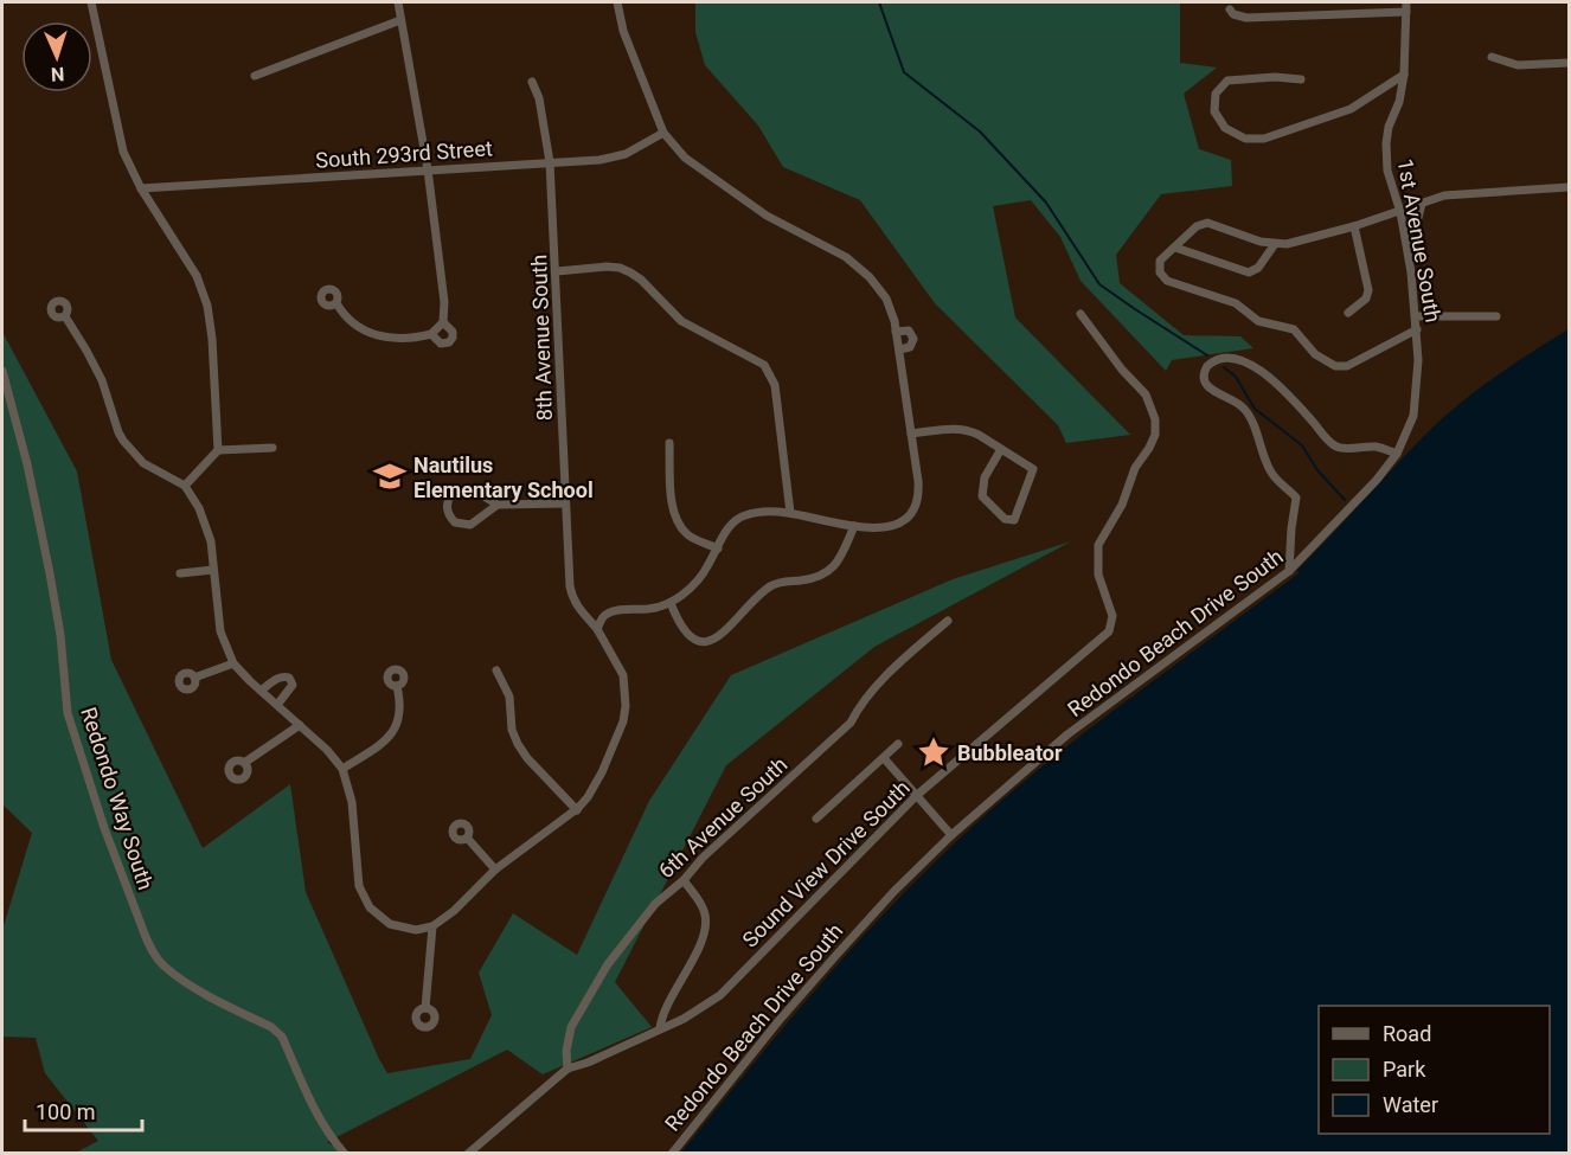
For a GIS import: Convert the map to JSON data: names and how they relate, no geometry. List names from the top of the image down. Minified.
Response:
{"streets":{"street":["South 293rd Street","1st Avenue South","8th Avenue South","Redondo Beach Drive South","Redondo Way South","6th Avenue South","Sound View Drive South"]},"crossings":[["South 293rd Street","8th Avenue South"],["1st Avenue South","Redondo Beach Drive South"],["6th Avenue South","Sound View Drive South"]],"places":{"school or university":["Nautilus Elementary School"],"place":["Bubbleator"]},"legend":["Road","Park","Water"],"scale_bar":"100 m","north":"bottom"}
